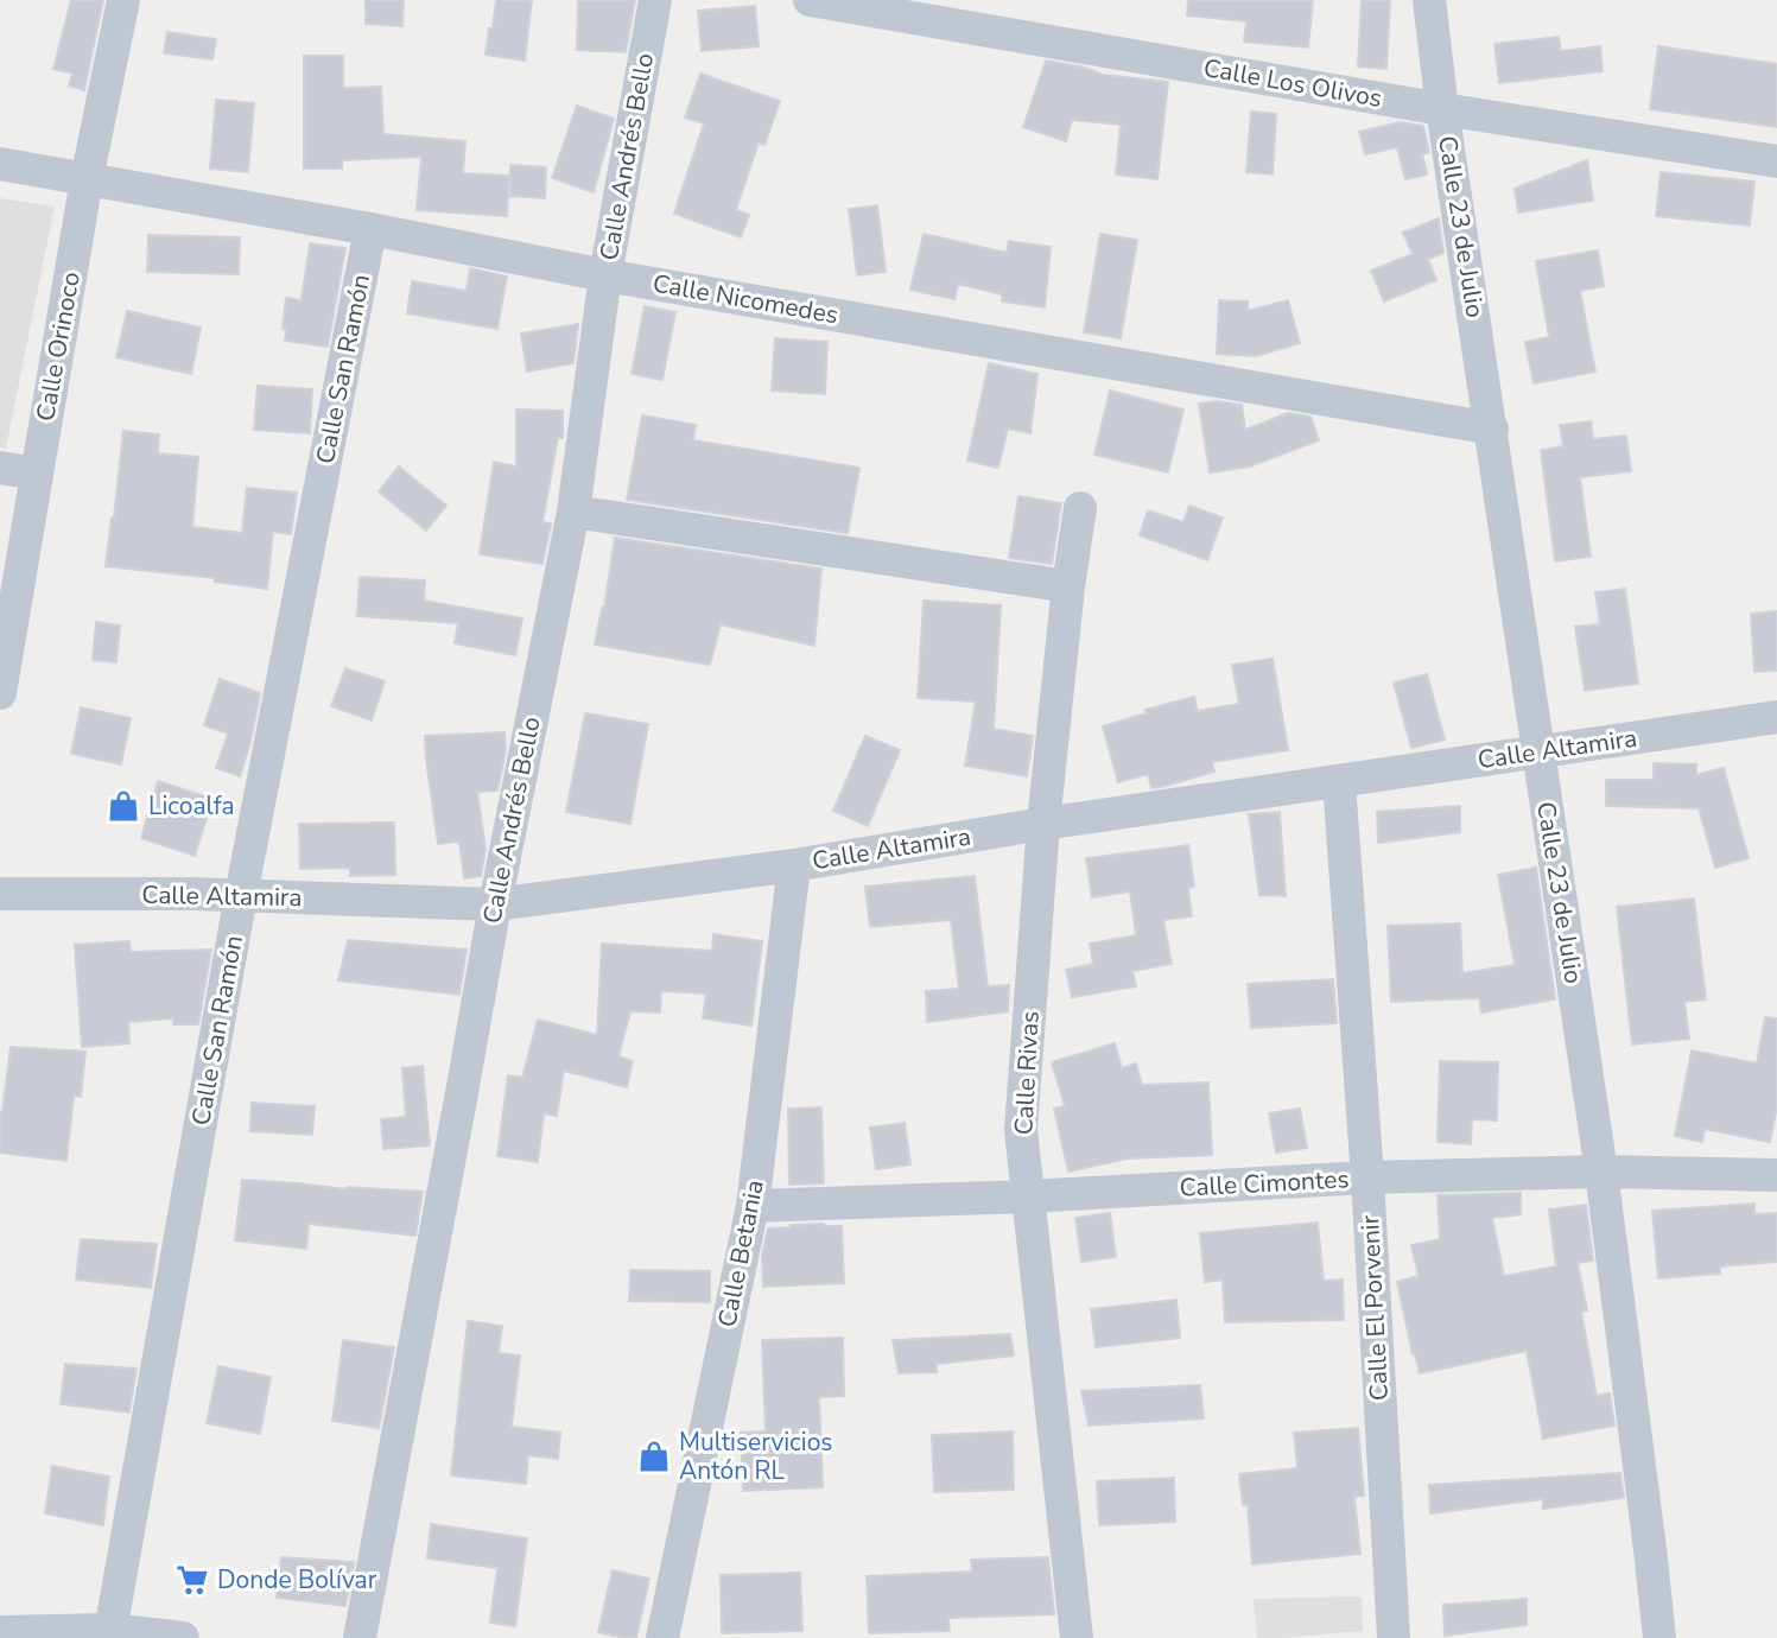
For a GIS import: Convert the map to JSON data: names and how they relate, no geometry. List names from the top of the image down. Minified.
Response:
{"streets":{"street":["Calle Los Olivos","Calle Andrés Bello","Calle 23 de Julio","Calle Nicomedes","Calle Orinoco","Calle San Ramón","Calle Altamira","Calle Rivas","Calle Cimontes","Calle Betania","Calle El Porvenir"]},"crossings":[["Calle Los Olivos","Calle 23 de Julio"],["Calle Andrés Bello","Calle Nicomedes"],["Calle Andrés Bello","Calle Altamira"],["Calle 23 de Julio","Calle Nicomedes"],["Calle 23 de Julio","Calle Altamira"],["Calle 23 de Julio","Calle Cimontes"],["Calle Nicomedes","Calle Orinoco"],["Calle Nicomedes","Calle San Ramón"],["Calle San Ramón","Calle Altamira"],["Calle Altamira","Calle Rivas"],["Calle Altamira","Calle Betania"],["Calle Altamira","Calle El Porvenir"],["Calle Rivas","Calle Cimontes"],["Calle Cimontes","Calle Betania"],["Calle Cimontes","Calle El Porvenir"]],"places":{"shop":["Licoalfa","Multiservicios Antón RL"],"supermarket":["Donde Bolívar"]}}
